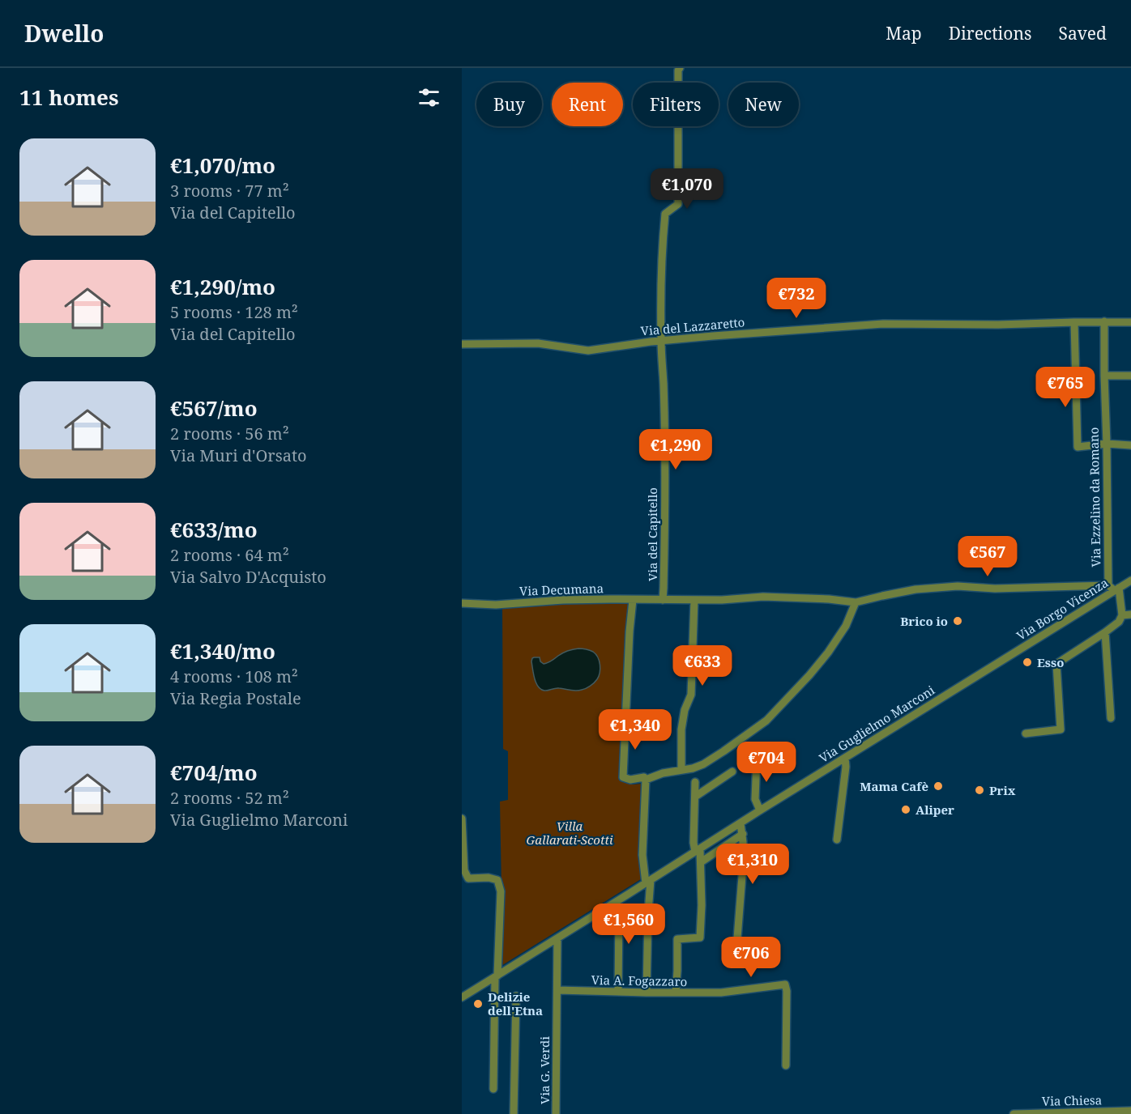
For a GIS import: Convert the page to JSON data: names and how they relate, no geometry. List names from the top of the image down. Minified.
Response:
{"streets":{"street":["Via del Lazzaretto","Via Ezzelino da Romano","Via del Capitello","Via Decumana","Via Borgo Vicenza","Via Guglielmo Marconi","Via A. Fogazzaro","Via G. Verdi","Via Chiesa"]},"crossings":[["Via del Lazzaretto","Via Ezzelino da Romano"],["Via del Lazzaretto","Via del Capitello"],["Via Ezzelino da Romano","Via Borgo Vicenza"],["Via del Capitello","Via Decumana"],["Via Borgo Vicenza","Via Guglielmo Marconi"],["Via Guglielmo Marconi","Via G. Verdi"],["Via A. Fogazzaro","Via G. Verdi"]],"parks":["Villa Gallarati-Scotti"],"places":["Brico io","Esso","Mama Cafè","Prix","Aliper","Delizie dell'Etna"],"page":{"header":"Dwello","nav":["Map","Directions","Saved"],"heading":"11 homes","chip":["Buy","Rent","Filters","New"],"list":[{"name":"€1,070/mo","note":"3 rooms · 77 m² · Via del Capitello"},{"name":"€1,290/mo","note":"5 rooms · 128 m² · Via del Capitello"},{"name":"€567/mo","note":"2 rooms · 56 m² · Via Muri d'Orsato"},{"name":"€633/mo","note":"2 rooms · 64 m² · Via Salvo D'Acquisto"},{"name":"€1,340/mo","note":"4 rooms · 108 m² · Via Regia Postale"},{"name":"€704/mo","note":"2 rooms · 52 m² · Via Guglielmo Marconi"}],"price":["€1,070","€732","€765","€1,290","€567","€633","€1,340","€704","€1,310","€1,560","€706"]}}
